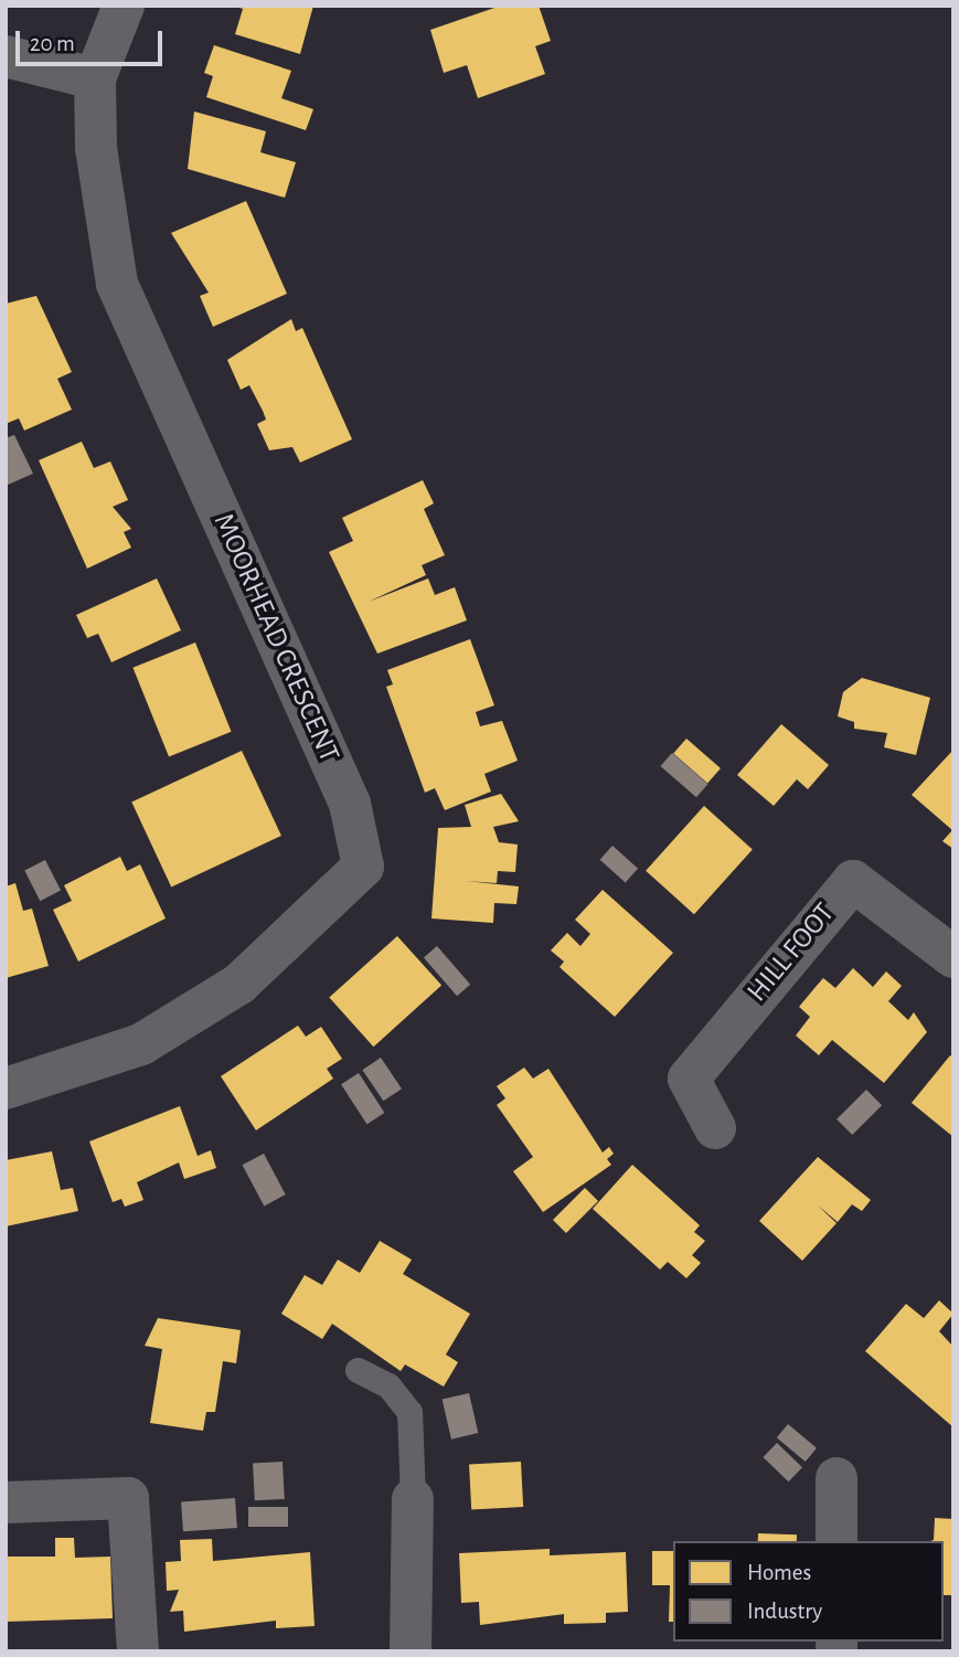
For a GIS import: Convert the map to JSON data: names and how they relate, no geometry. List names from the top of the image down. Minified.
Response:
{"streets":{"street":["MOORHEAD CRESCENT","HILL FOOT"]},"legend":["Homes","Industry"],"scale_bar":"20 m"}
